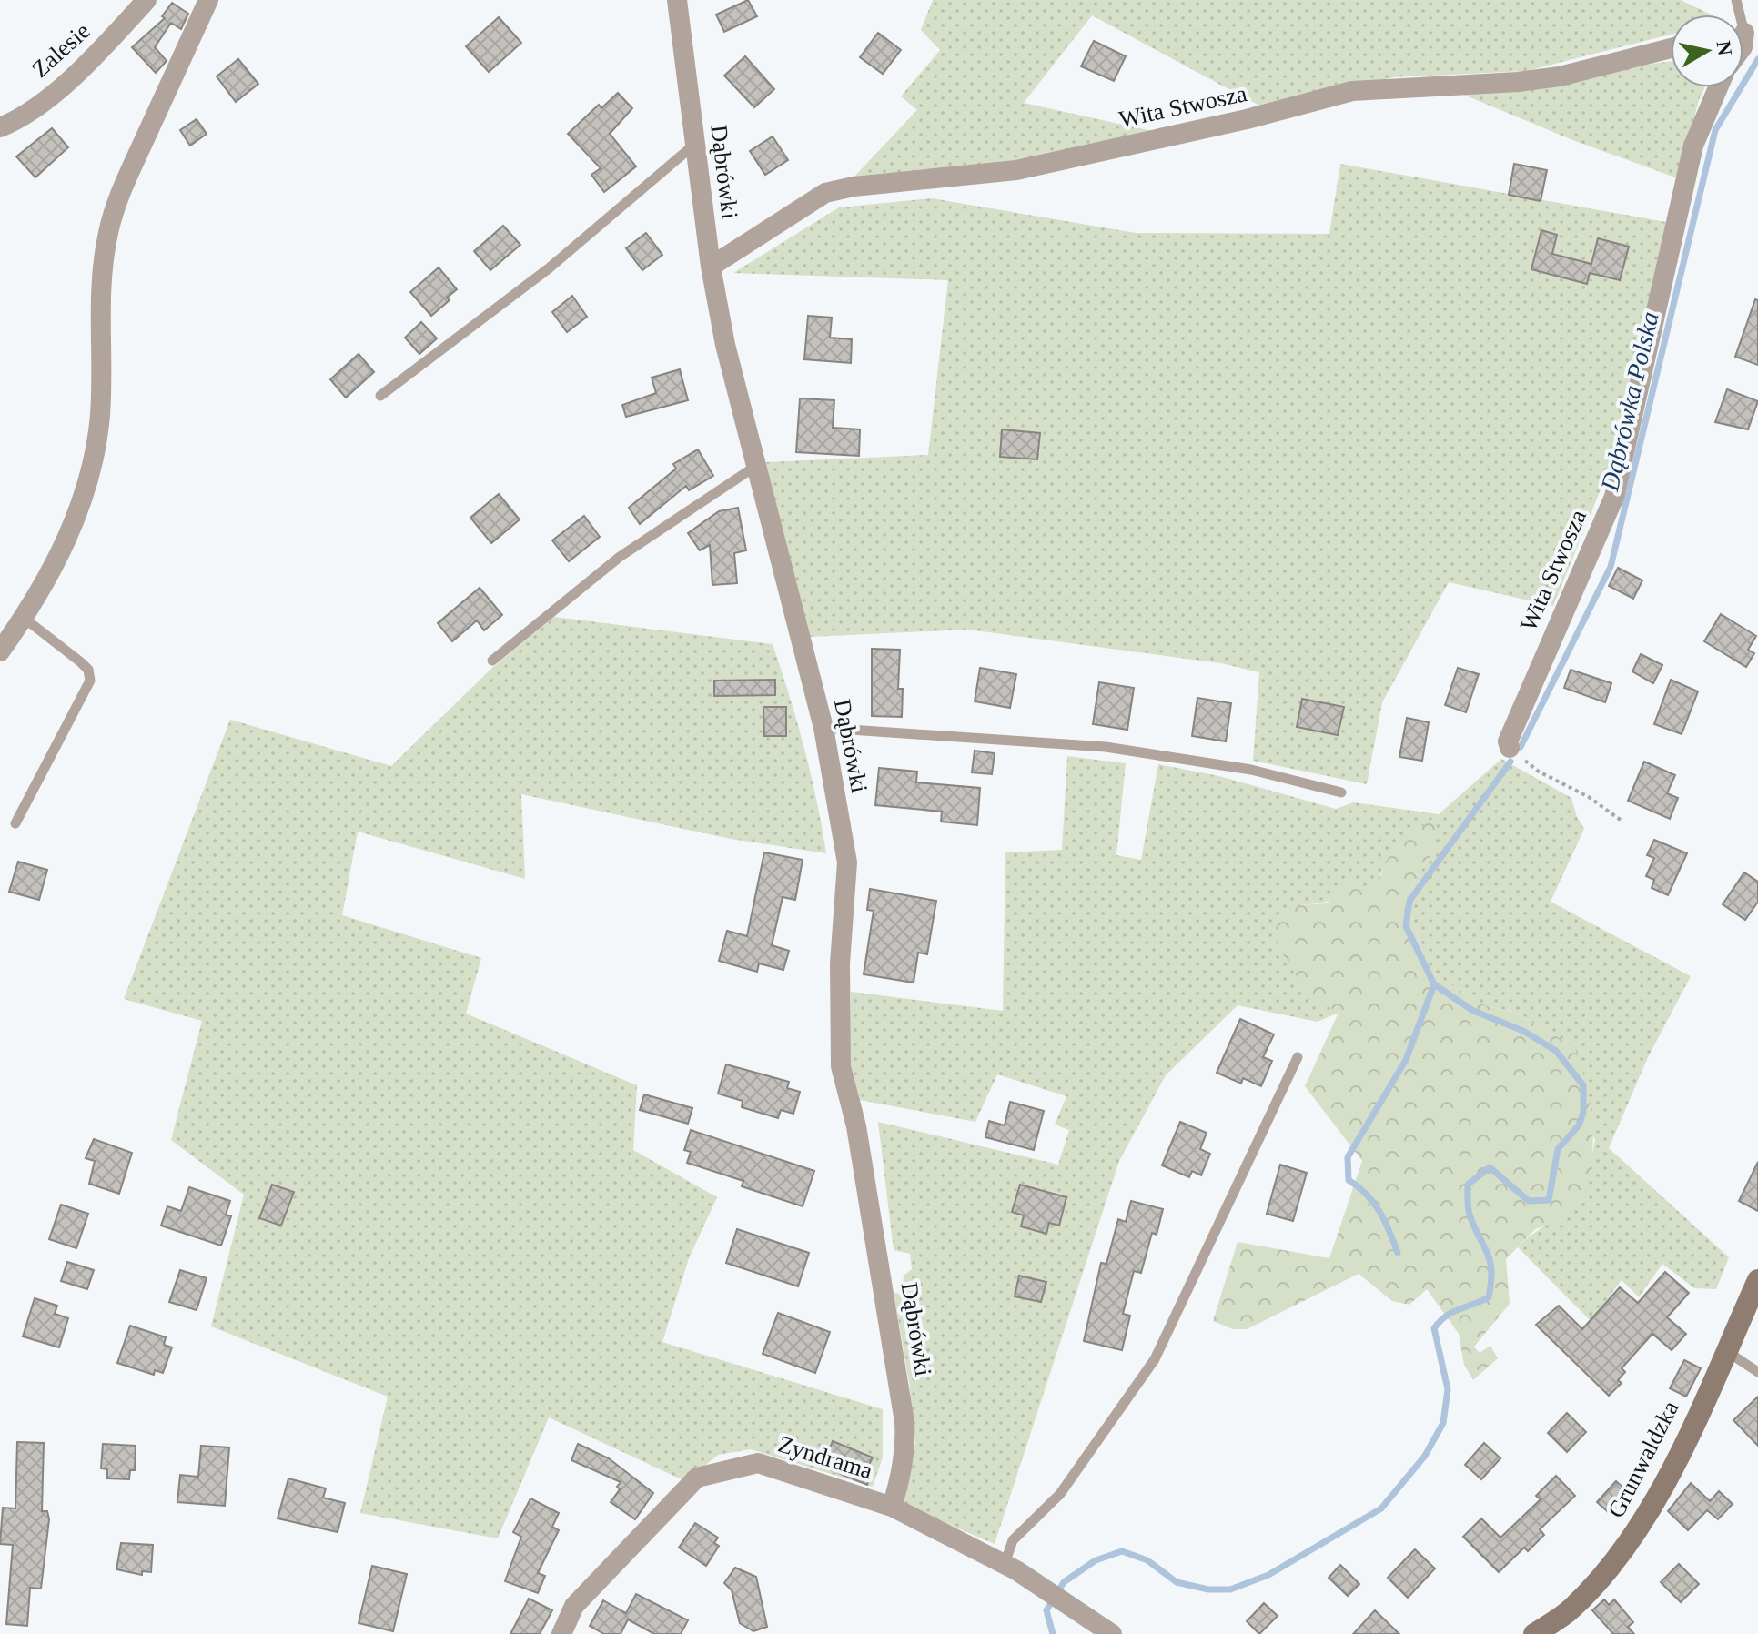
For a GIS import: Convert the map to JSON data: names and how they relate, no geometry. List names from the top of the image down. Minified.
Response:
{"streets":{"street":["Zalesie","Wita Stwosza","Dąbrówki","Zyndrama","Grunwaldzka"]},"crossings":[["Wita Stwosza","Dąbrówki"],["Dąbrówki","Zyndrama"]],"water":["Dąbrówka Polska"],"north":"right"}
